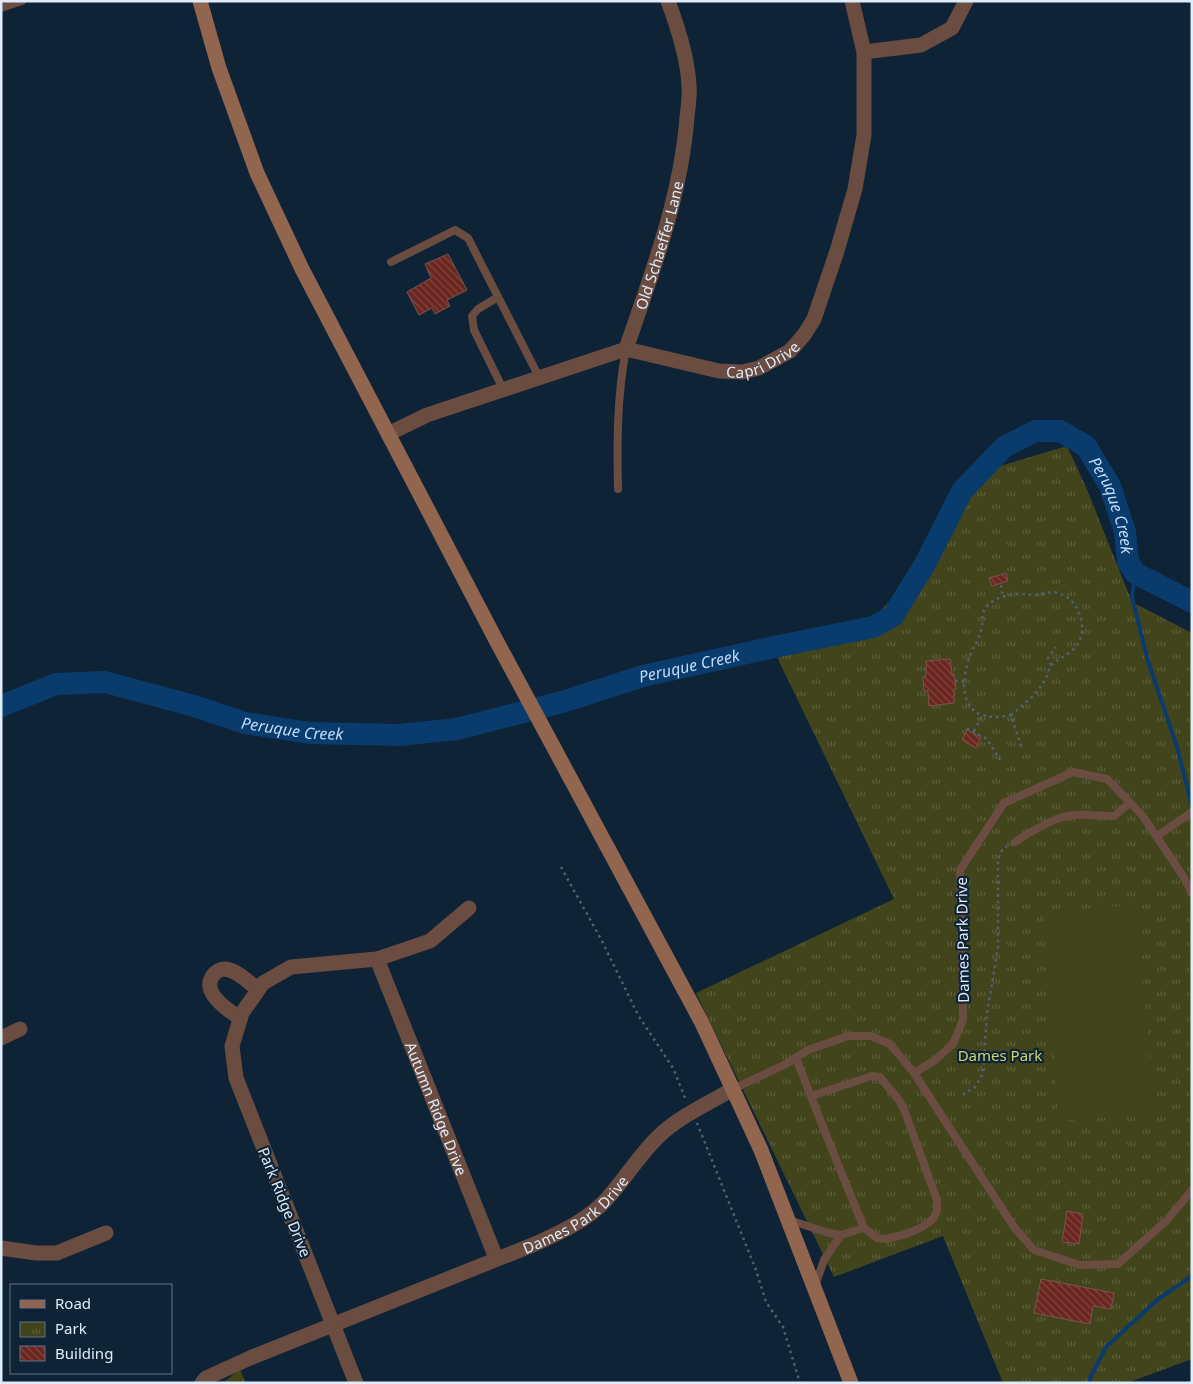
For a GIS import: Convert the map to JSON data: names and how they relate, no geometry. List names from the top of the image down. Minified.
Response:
{"streets":{"street":["Old Schaeffer Lane","Capri Drive","Dames Park Drive","Autumn Ridge Drive","Park Ridge Drive"]},"crossings":[["Old Schaeffer Lane","Capri Drive"],["Dames Park Drive","Autumn Ridge Drive"],["Dames Park Drive","Park Ridge Drive"],["Autumn Ridge Drive","Park Ridge Drive"]],"water":["Peruque Creek"],"parks":["Dames Park"],"legend":["Road","Park","Building"]}
